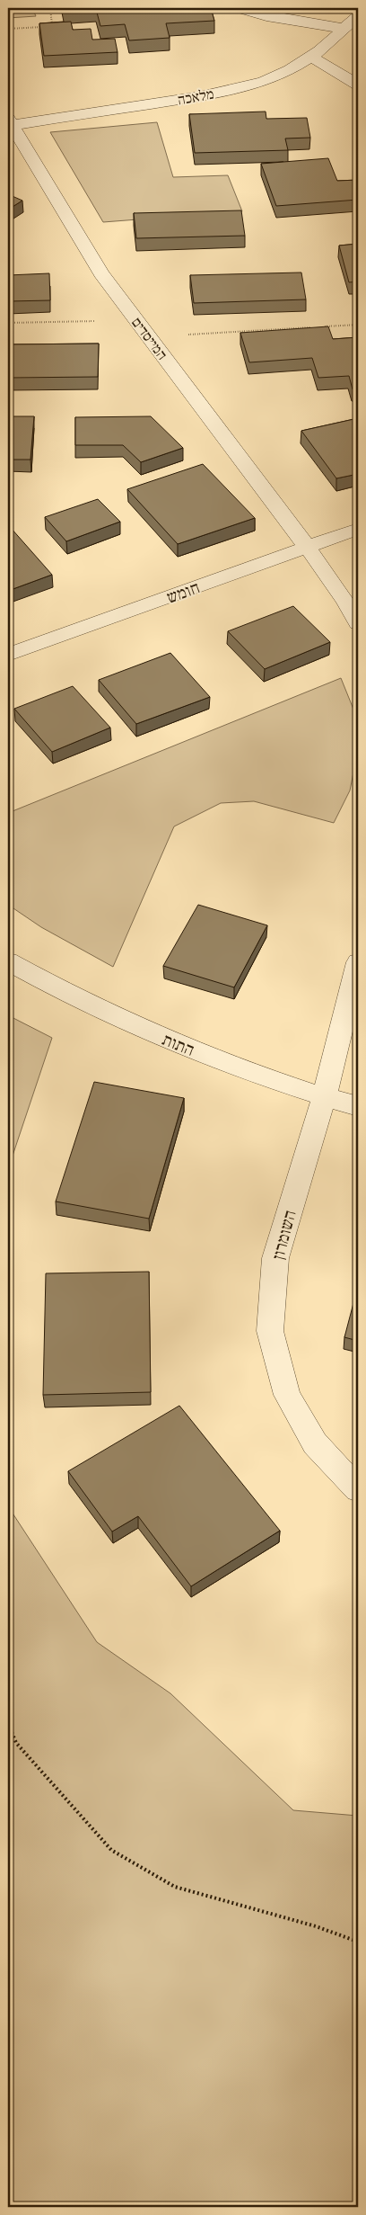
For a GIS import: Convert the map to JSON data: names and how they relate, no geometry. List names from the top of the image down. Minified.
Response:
{"streets":{"street":["מלאכה","המייסדים","חומש","התות","השומרון"]},"crossings":[["מלאכה","המייסדים"],["המייסדים","חומש"],["התות","השומרון"]]}
